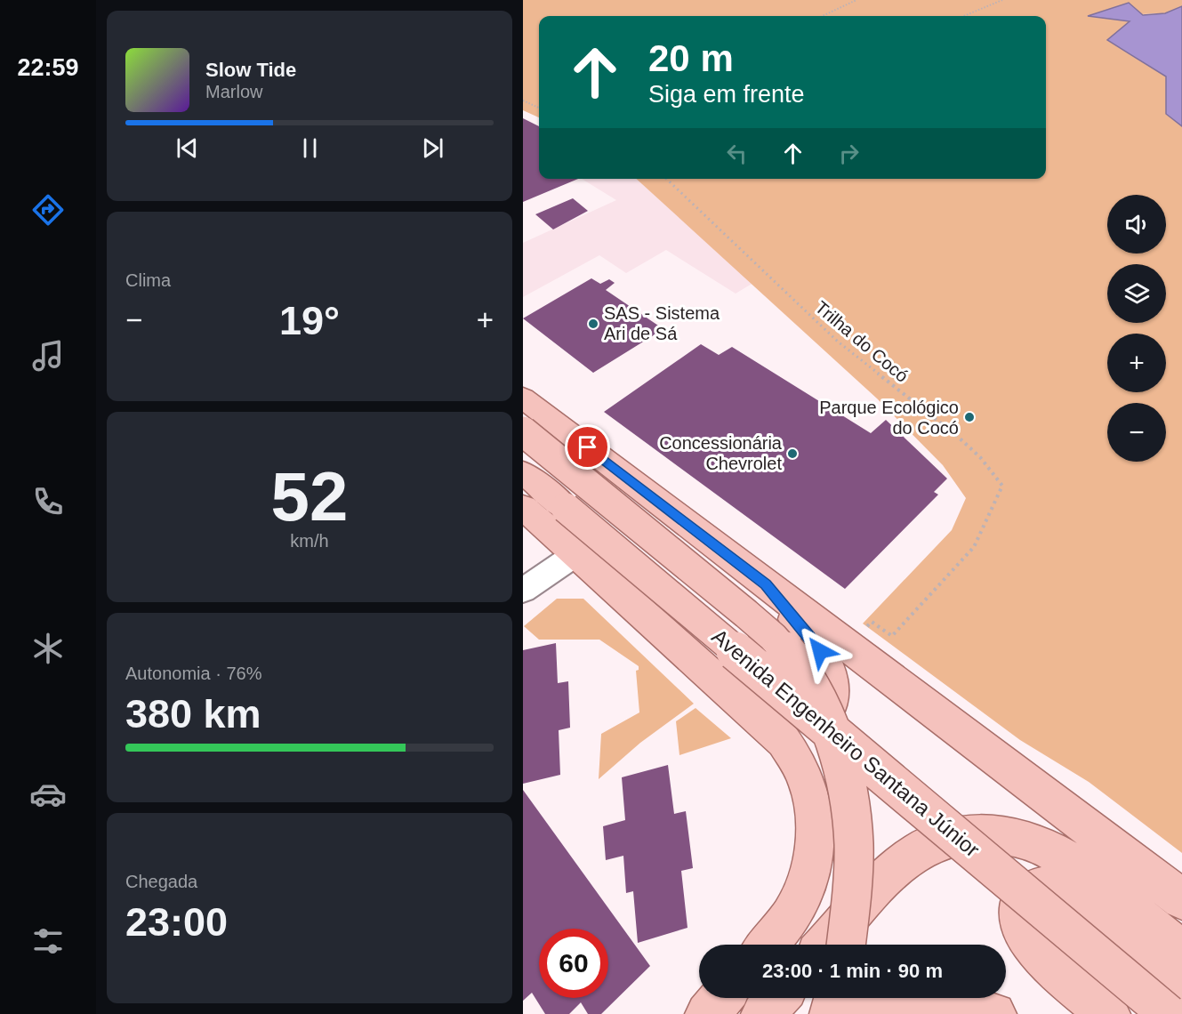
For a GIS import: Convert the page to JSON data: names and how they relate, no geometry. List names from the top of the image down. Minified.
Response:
{"streets":{"main road":["Avenida Engenheiro Santana Júnior"],"path":["Trilha do Cocó"]},"places":["SAS - Sistema Ari de Sá","Parque Ecológico do Cocó","Concessionária Chevrolet"],"page":{"tabs":"22:59","turn":["20 m","Siga em frente"],"song":["Slow Tide","Marlow"],"map_buttons":["+","−"],"tile":["Clima",["52","km/h"],["Autonomia · 76%","380 km"],["Chegada","23:00"]],"heat":["−","19°","+"],"limit":"60","trip":"23:00 · 1 min · 90 m"}}
